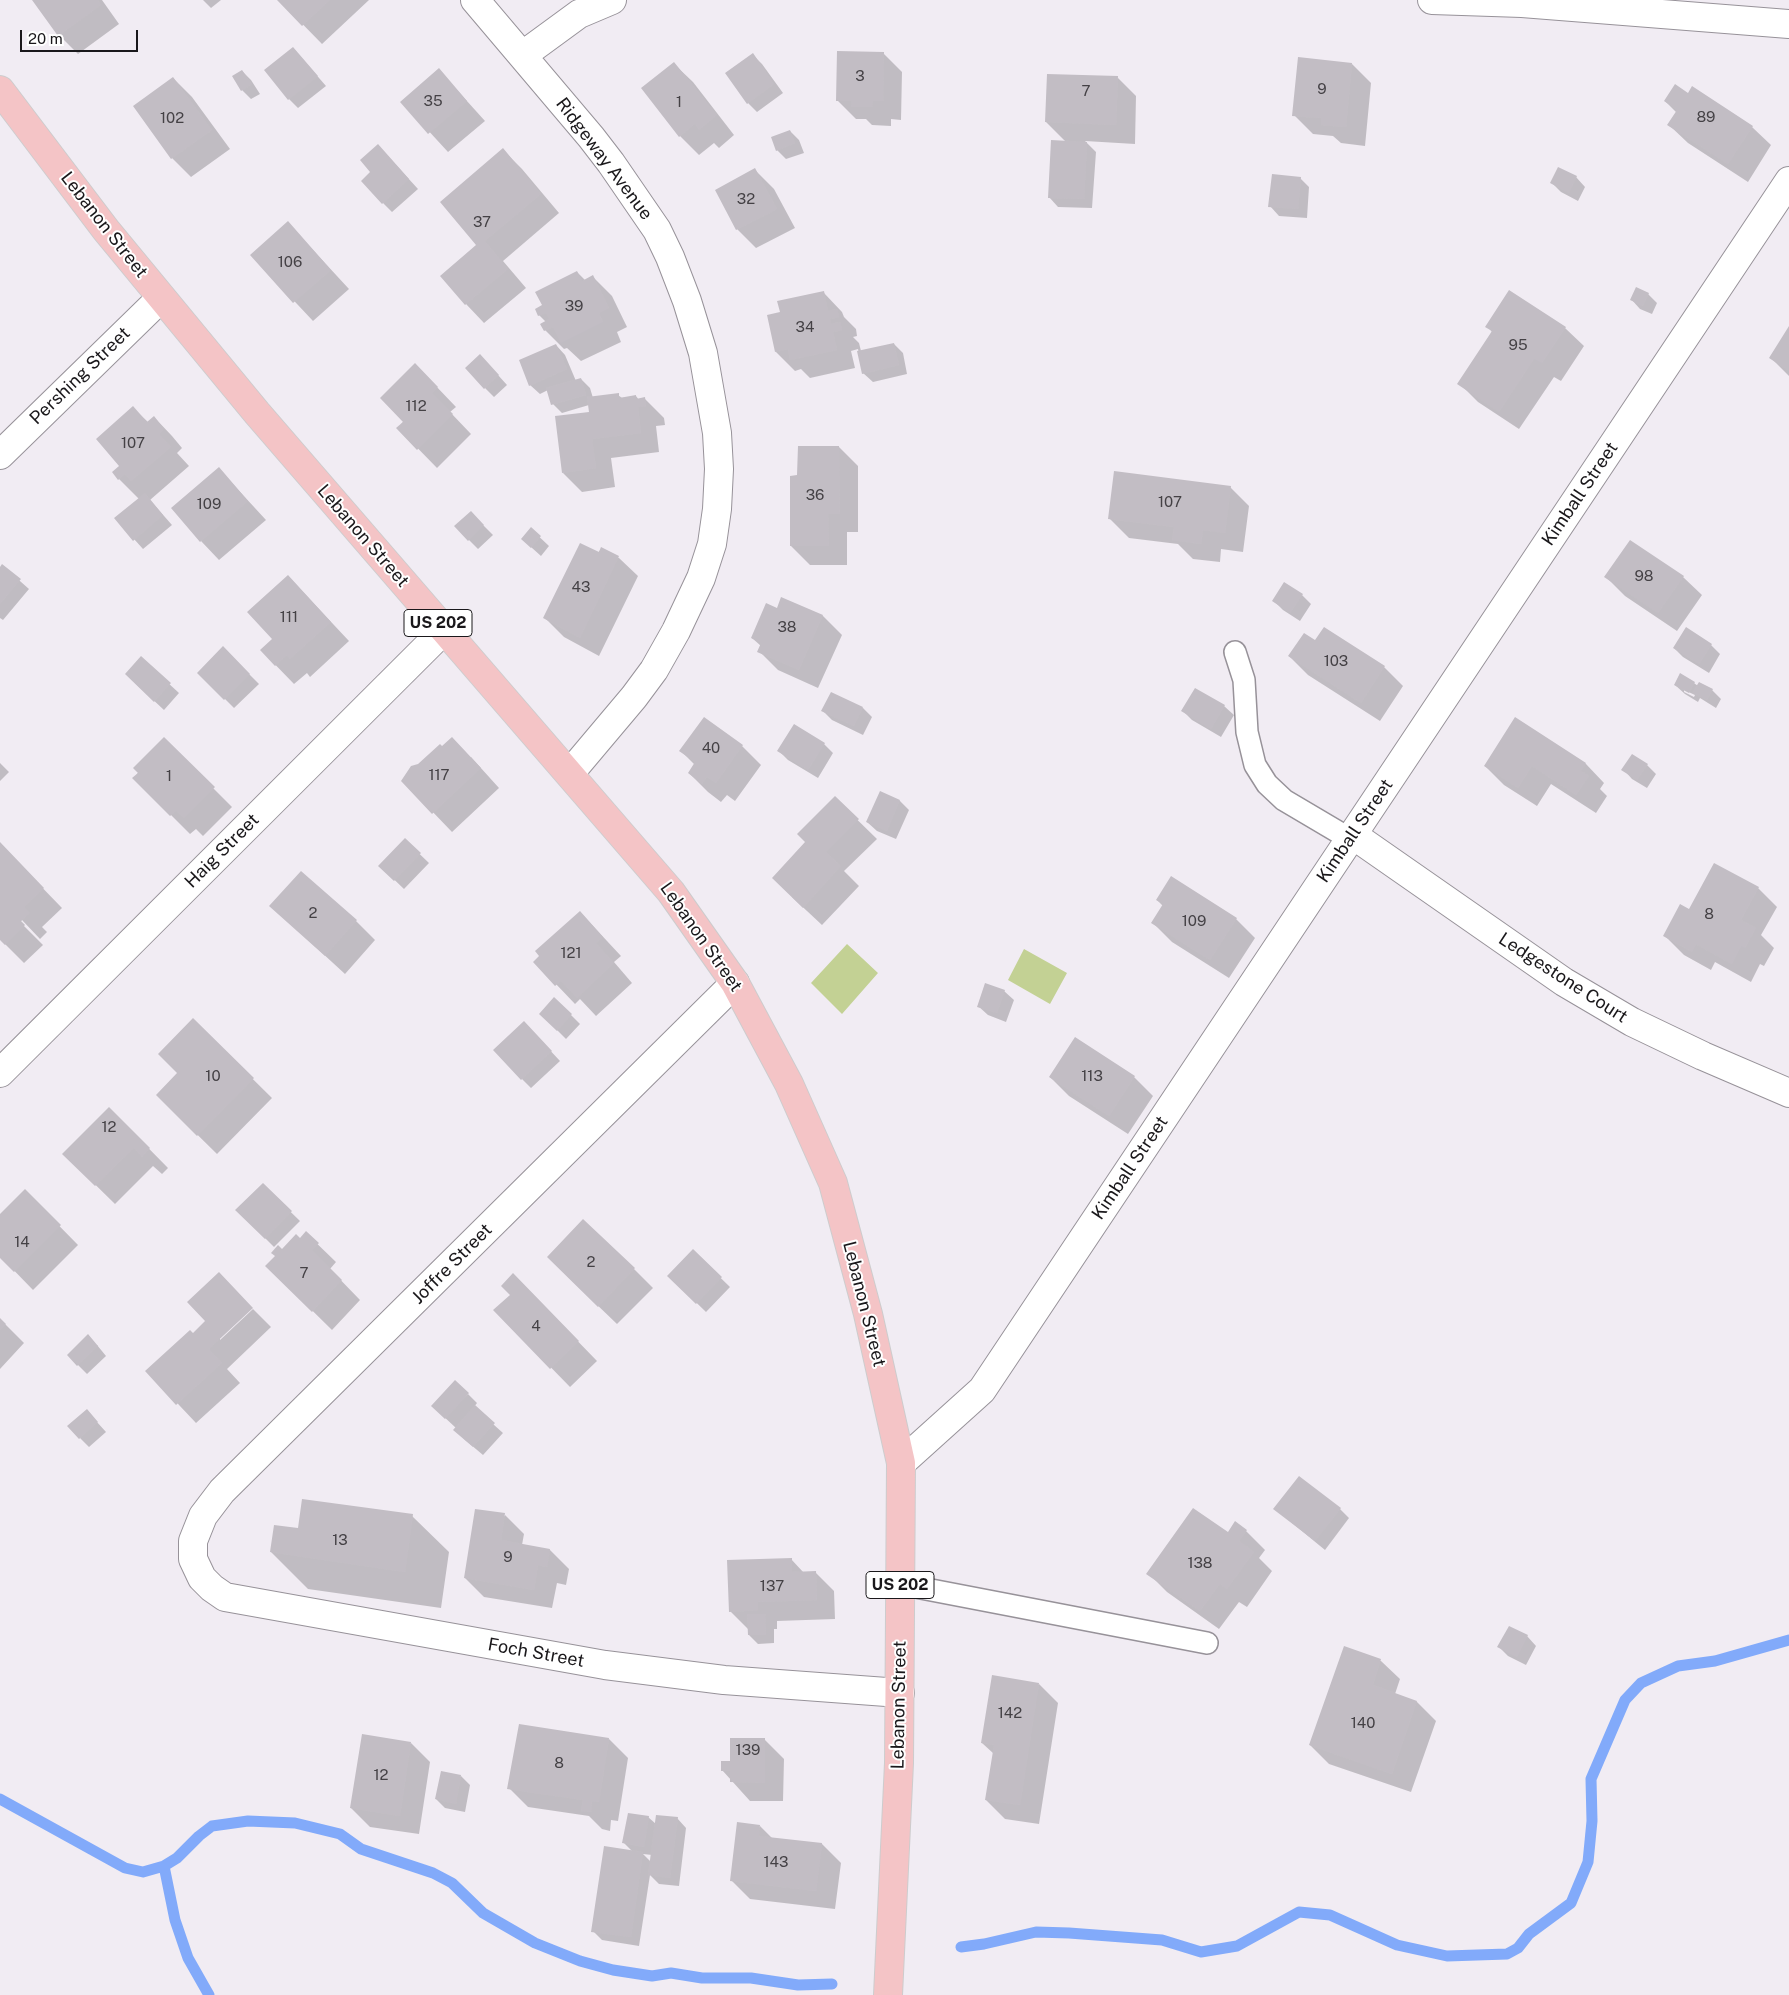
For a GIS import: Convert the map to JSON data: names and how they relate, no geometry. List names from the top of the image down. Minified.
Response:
{"streets":{"highway":["Lebanon Street","US 202"],"street":["Ridgeway Avenue","Pershing Street","Kimball Street","Haig Street","Ledgestone Court","Joffre Street","Foch Street"]},"crossings":[["Ridgeway Avenue","Lebanon Street"],["Lebanon Street","Pershing Street"],["Lebanon Street","Kimball Street"],["Lebanon Street","Haig Street"],["Lebanon Street","Joffre Street"],["Lebanon Street","Foch Street"],["Kimball Street","Ledgestone Court"],["Joffre Street","Foch Street"]],"house_numbers":["3","9","7","35","1","89","102","32","37","106","39","34","95","112","107","36","107","109","98","43","111","38","103","40","117","1","2","8","109","121","10","113","12","14","2","7","4","13","9","138","137","142","140","139","8","12","143"],"scale_bar":"20 m"}
